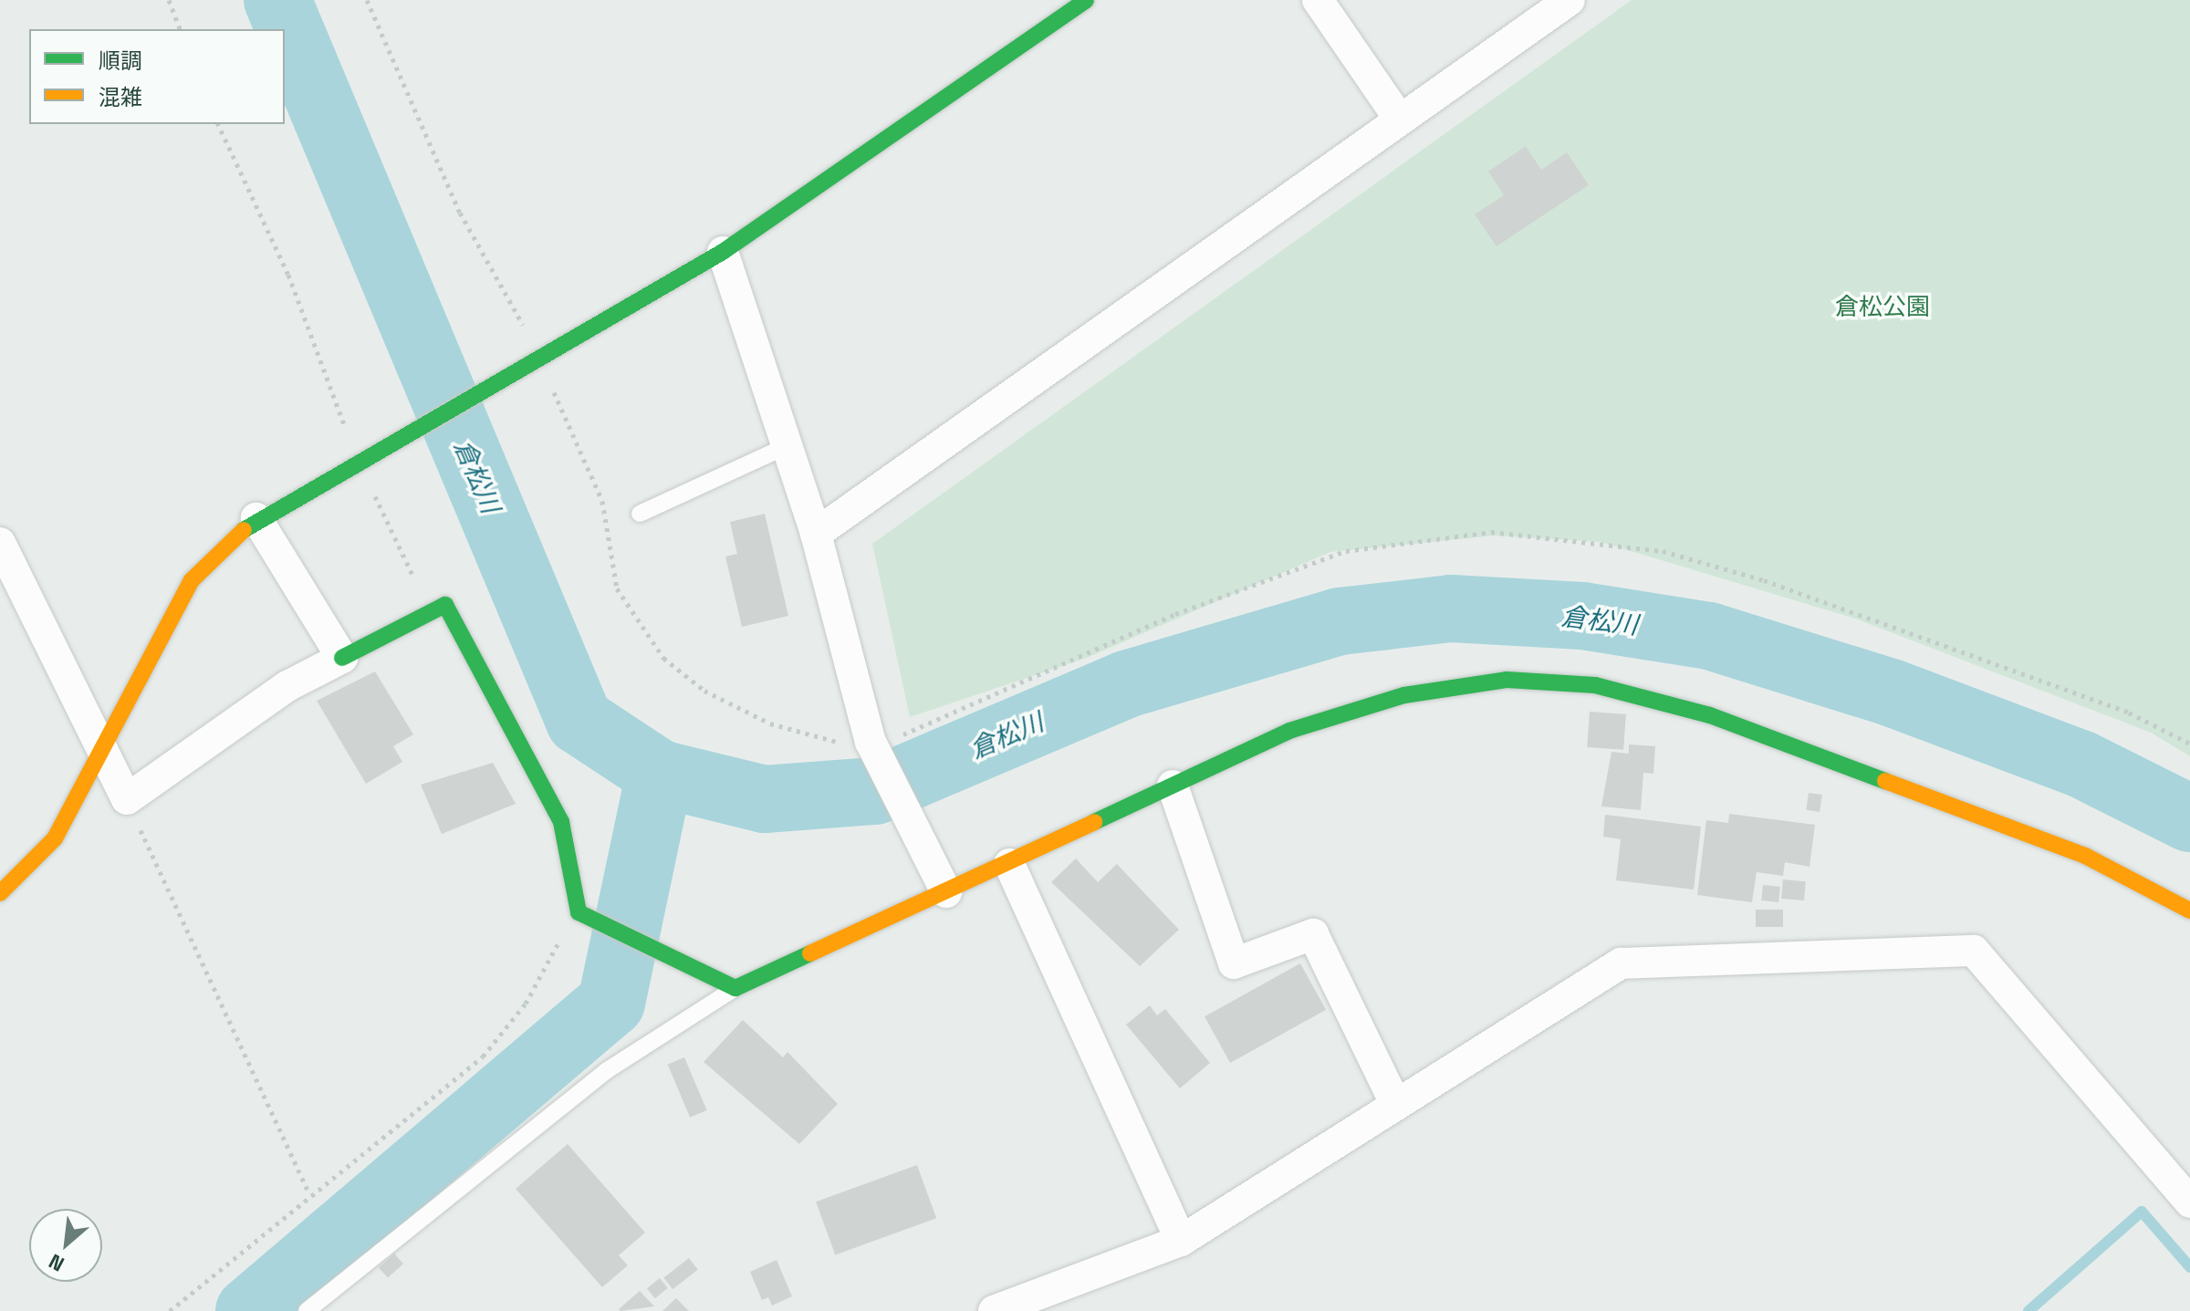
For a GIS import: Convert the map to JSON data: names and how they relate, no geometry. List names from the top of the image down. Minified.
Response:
{"water":["倉松川"],"parks":["倉松公園"],"legend":["順調","混雑"],"north":"bottom left"}
